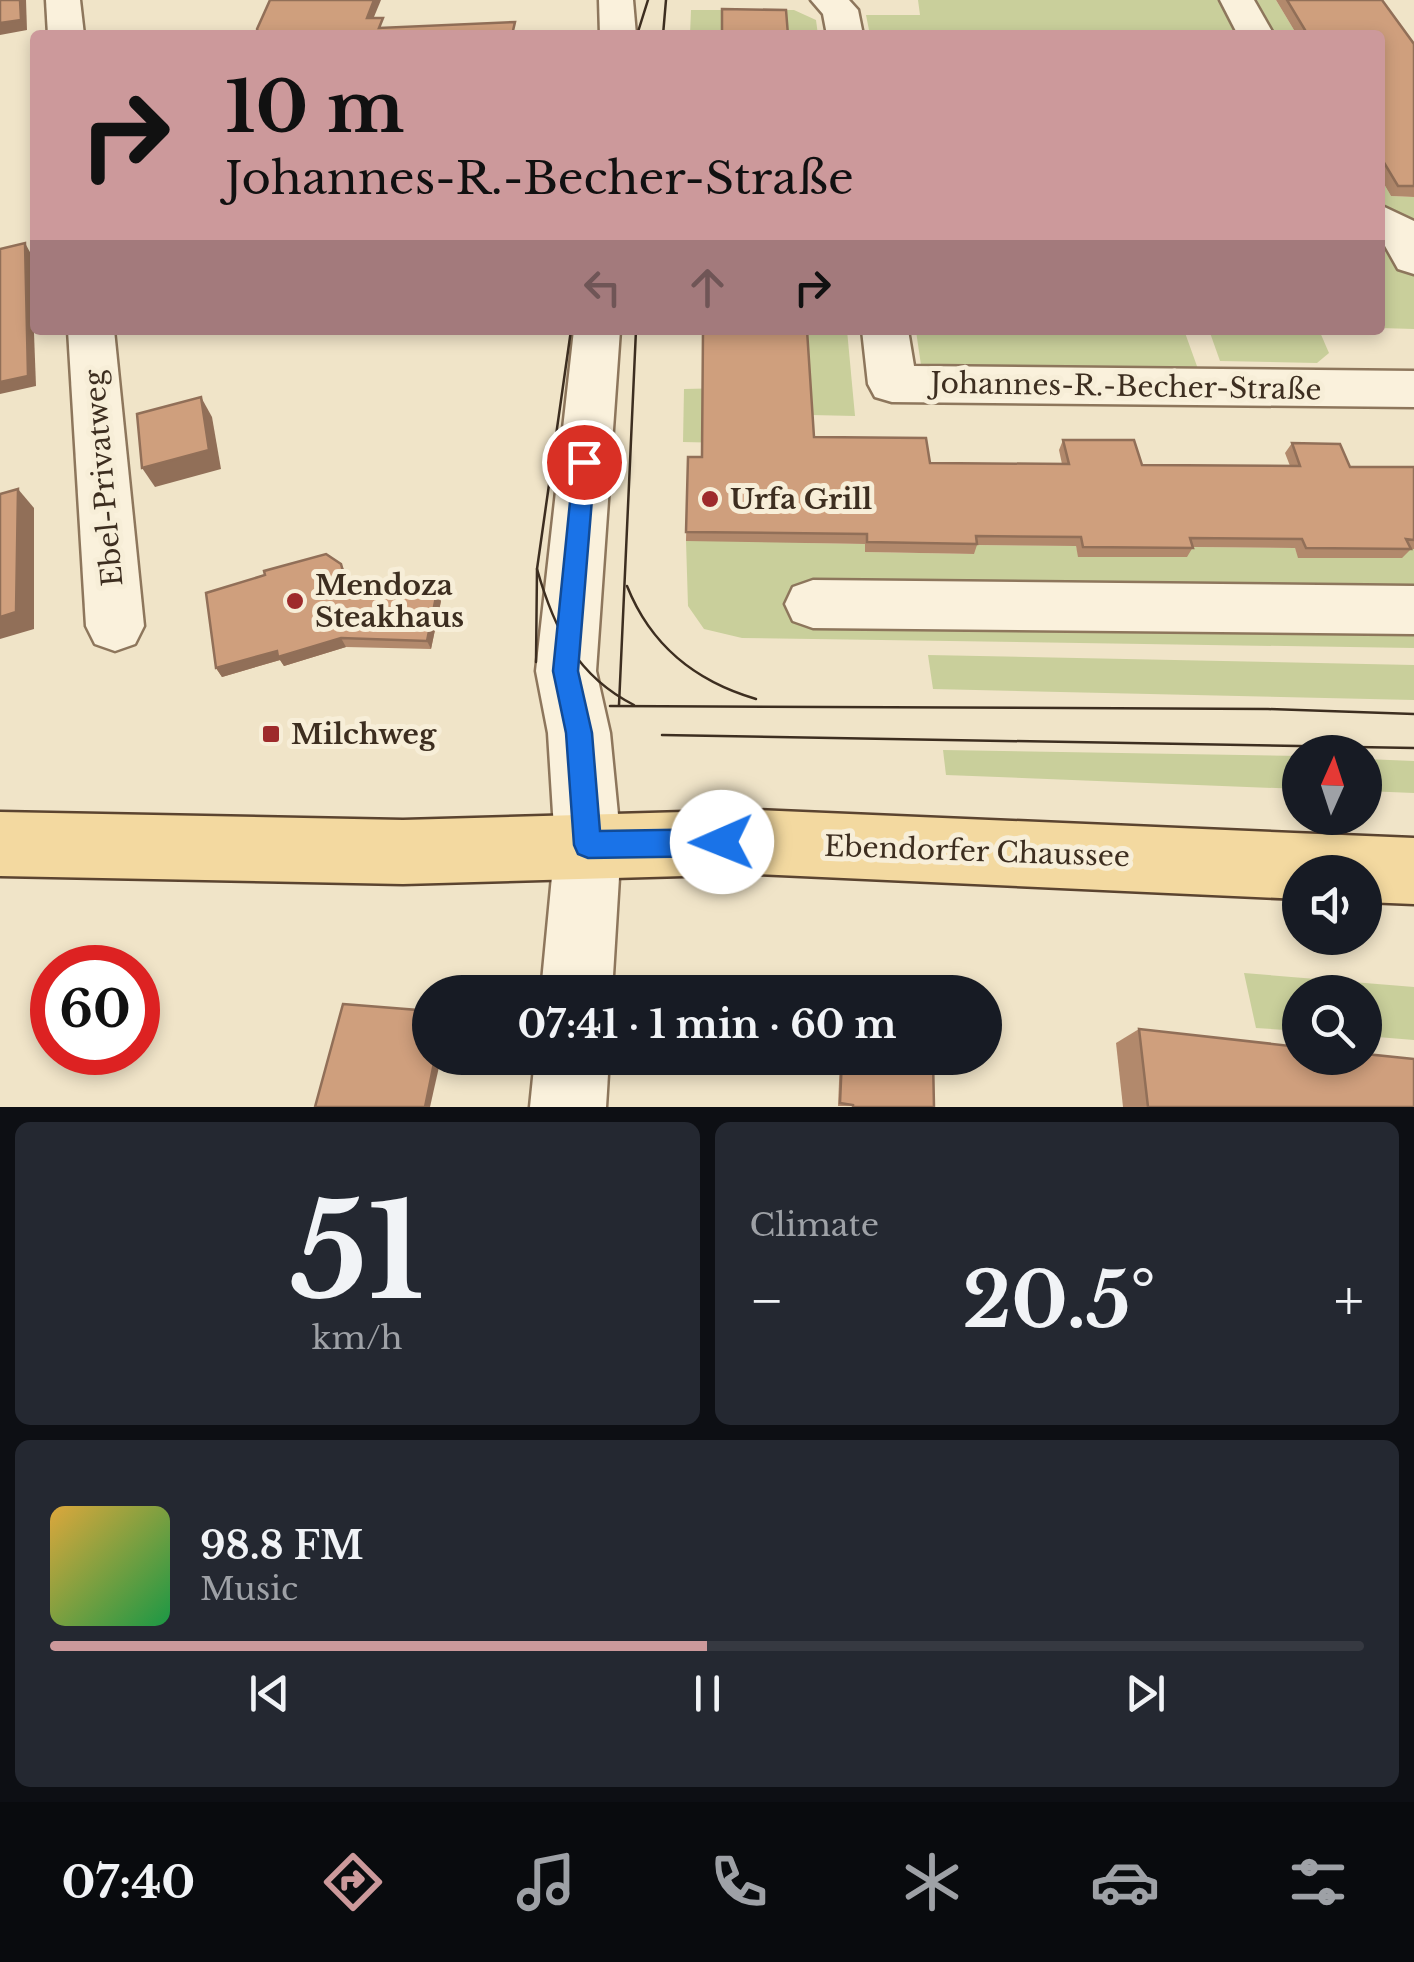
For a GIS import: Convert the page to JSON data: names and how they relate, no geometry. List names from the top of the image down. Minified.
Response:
{"streets":{"main road":["Ebendorfer Chaussee"],"street":["Johannes-R.-Becher-Straße","Ebel-Privatweg"]},"places":{"other":["Urfa Grill","Mendoza Steakhaus"],"transit":["Milchweg"]},"north":"top","page":{"turn":["10 m","Johannes-R.-Becher-Straße"],"limit":"60","trip":"07:41 · 1 min · 60 m","tile":[["51","km/h"],"Climate"],"heat":["−","20.5°","+"],"song":["98.8 FM","Music"],"tabs":"07:40"}}
